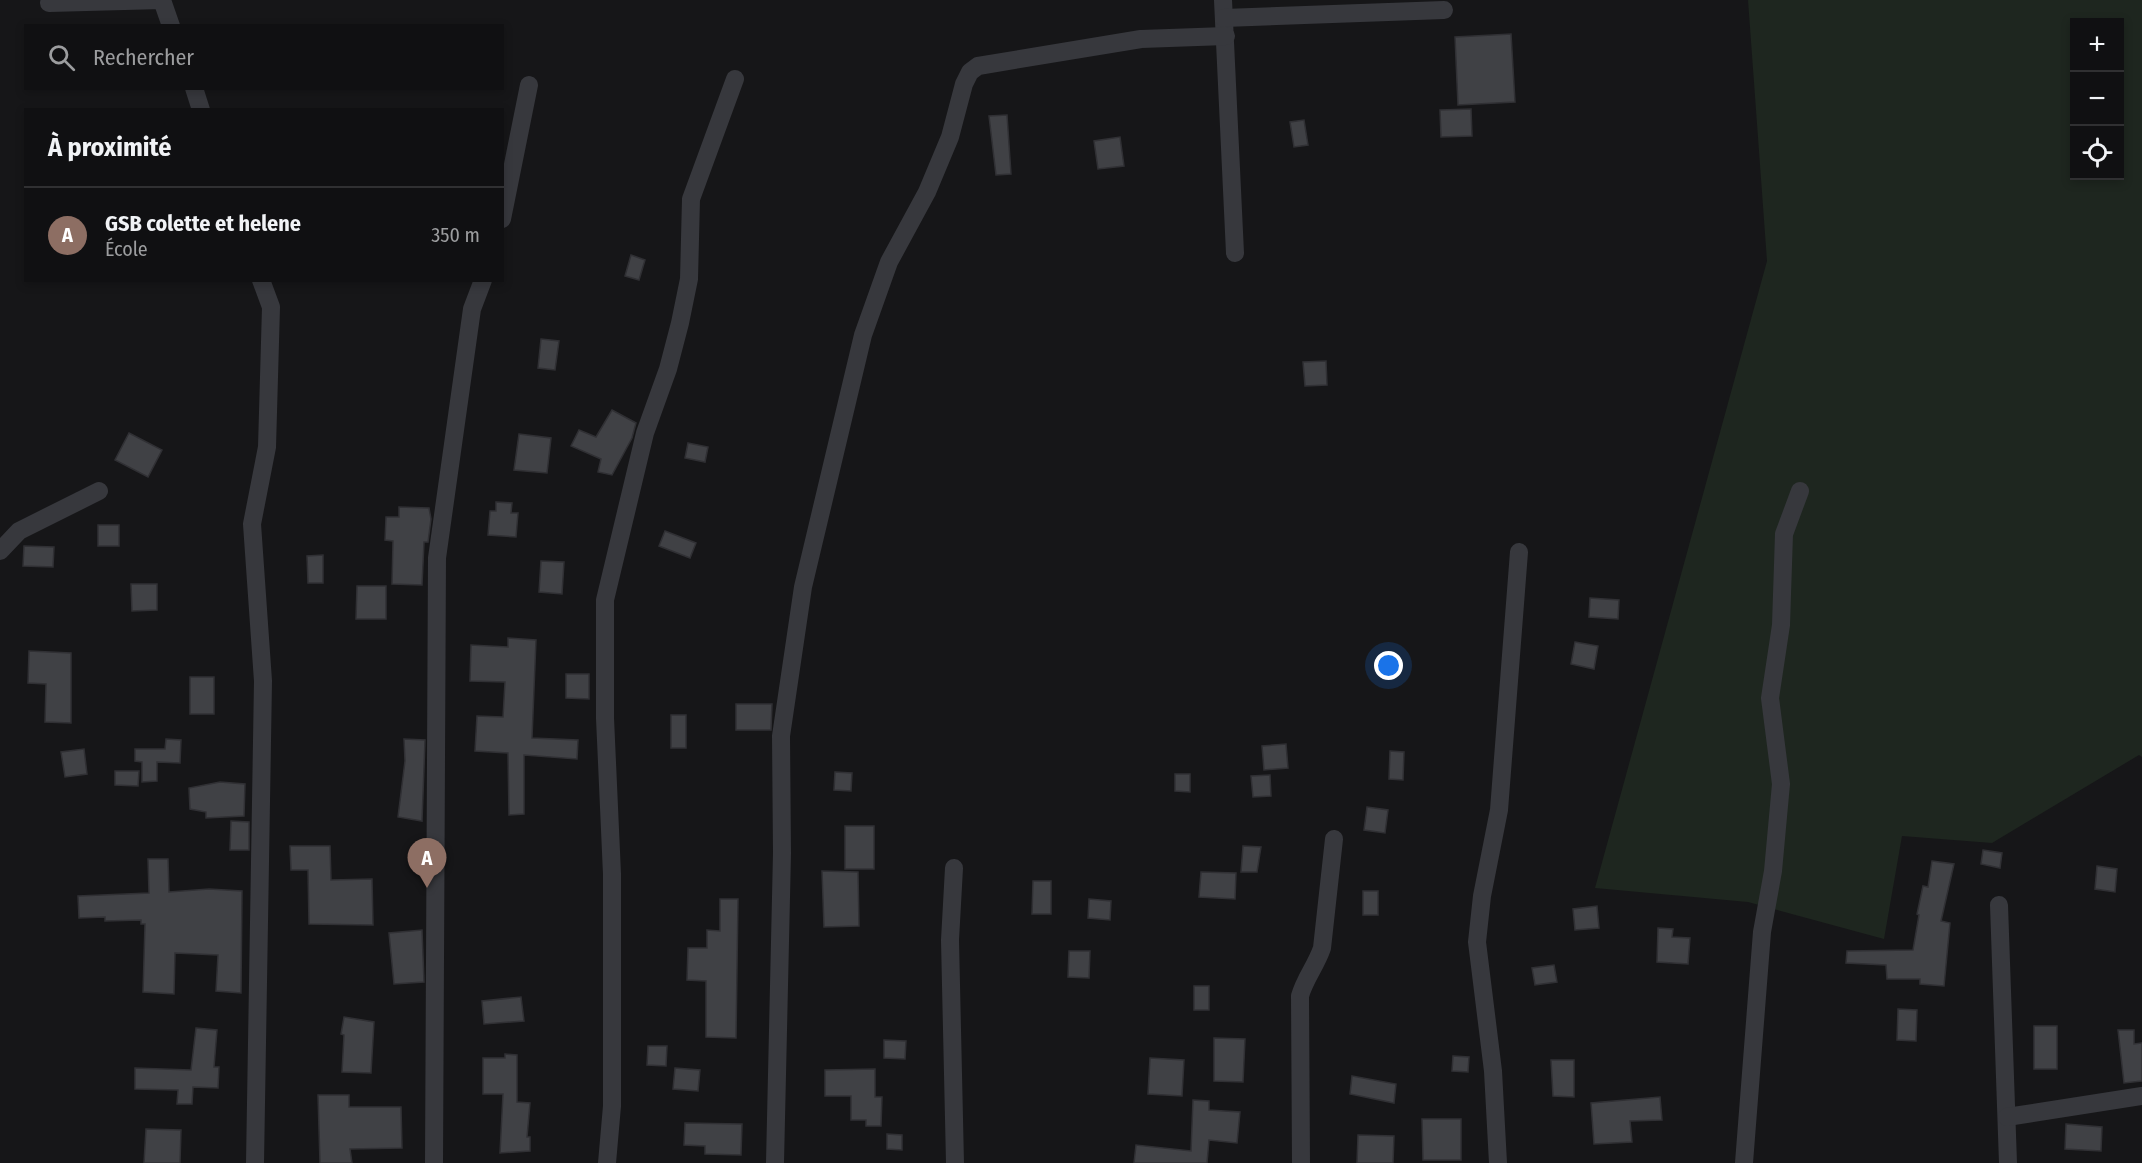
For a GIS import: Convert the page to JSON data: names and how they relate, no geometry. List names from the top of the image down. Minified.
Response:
{"page":{"map_buttons":["+","−"],"search":"Rechercher","heading":"À proximité","list":[{"mark":"A","name":"GSB colette et helene","note":"École","value":"350 m"}],"pins":"A"}}
